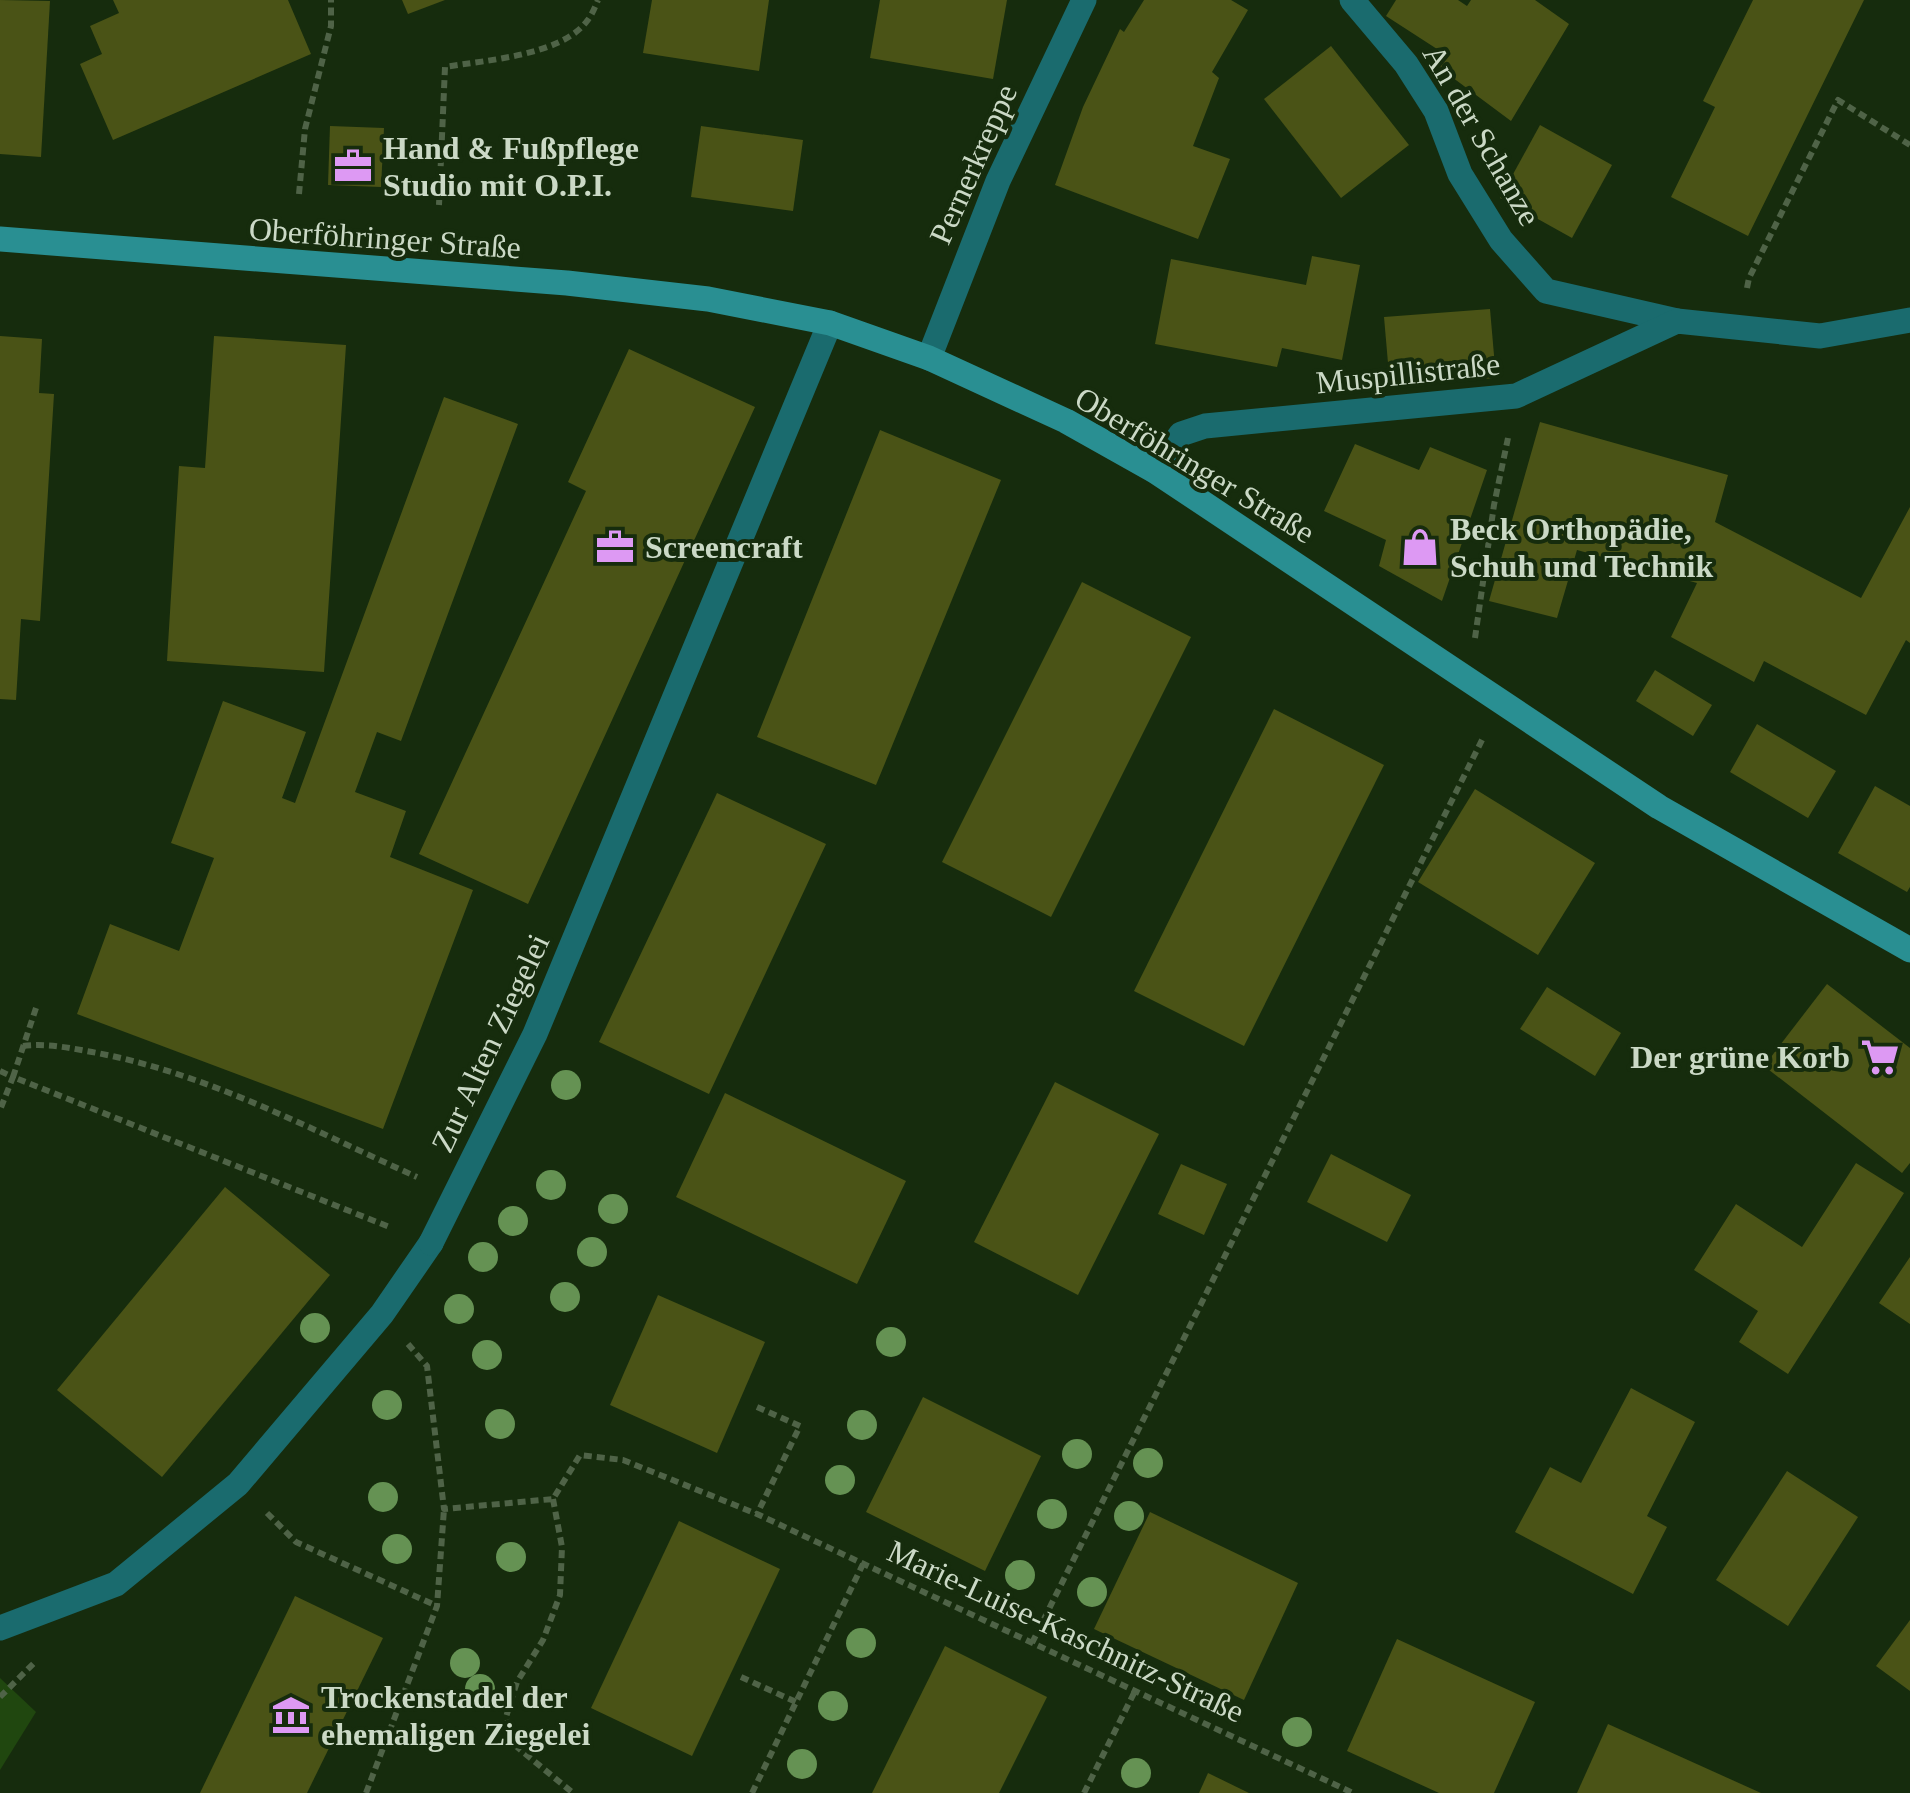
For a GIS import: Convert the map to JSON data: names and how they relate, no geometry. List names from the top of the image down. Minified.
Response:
{"streets":{"main road":["Oberföhringer Straße"],"street":["An der Schanze","Pernerkreppe","Muspillistraße","Zur Alten Ziegelei"],"path":["Marie-Luise-Kaschnitz-Straße"]},"crossings":[["An der Schanze","Muspillistraße"],["Pernerkreppe","Oberföhringer Straße"],["Oberföhringer Straße","Muspillistraße"],["Oberföhringer Straße","Zur Alten Ziegelei"]],"places":{"office":["Hand & Fußpflege Studio mit O.P.I.","Screencraft"],"shop":["Beck Orthopädie, Schuh und Technik"],"supermarket":["Der grüne Korb"],"museum":["Trockenstadel der ehemaligen Ziegelei"]}}
